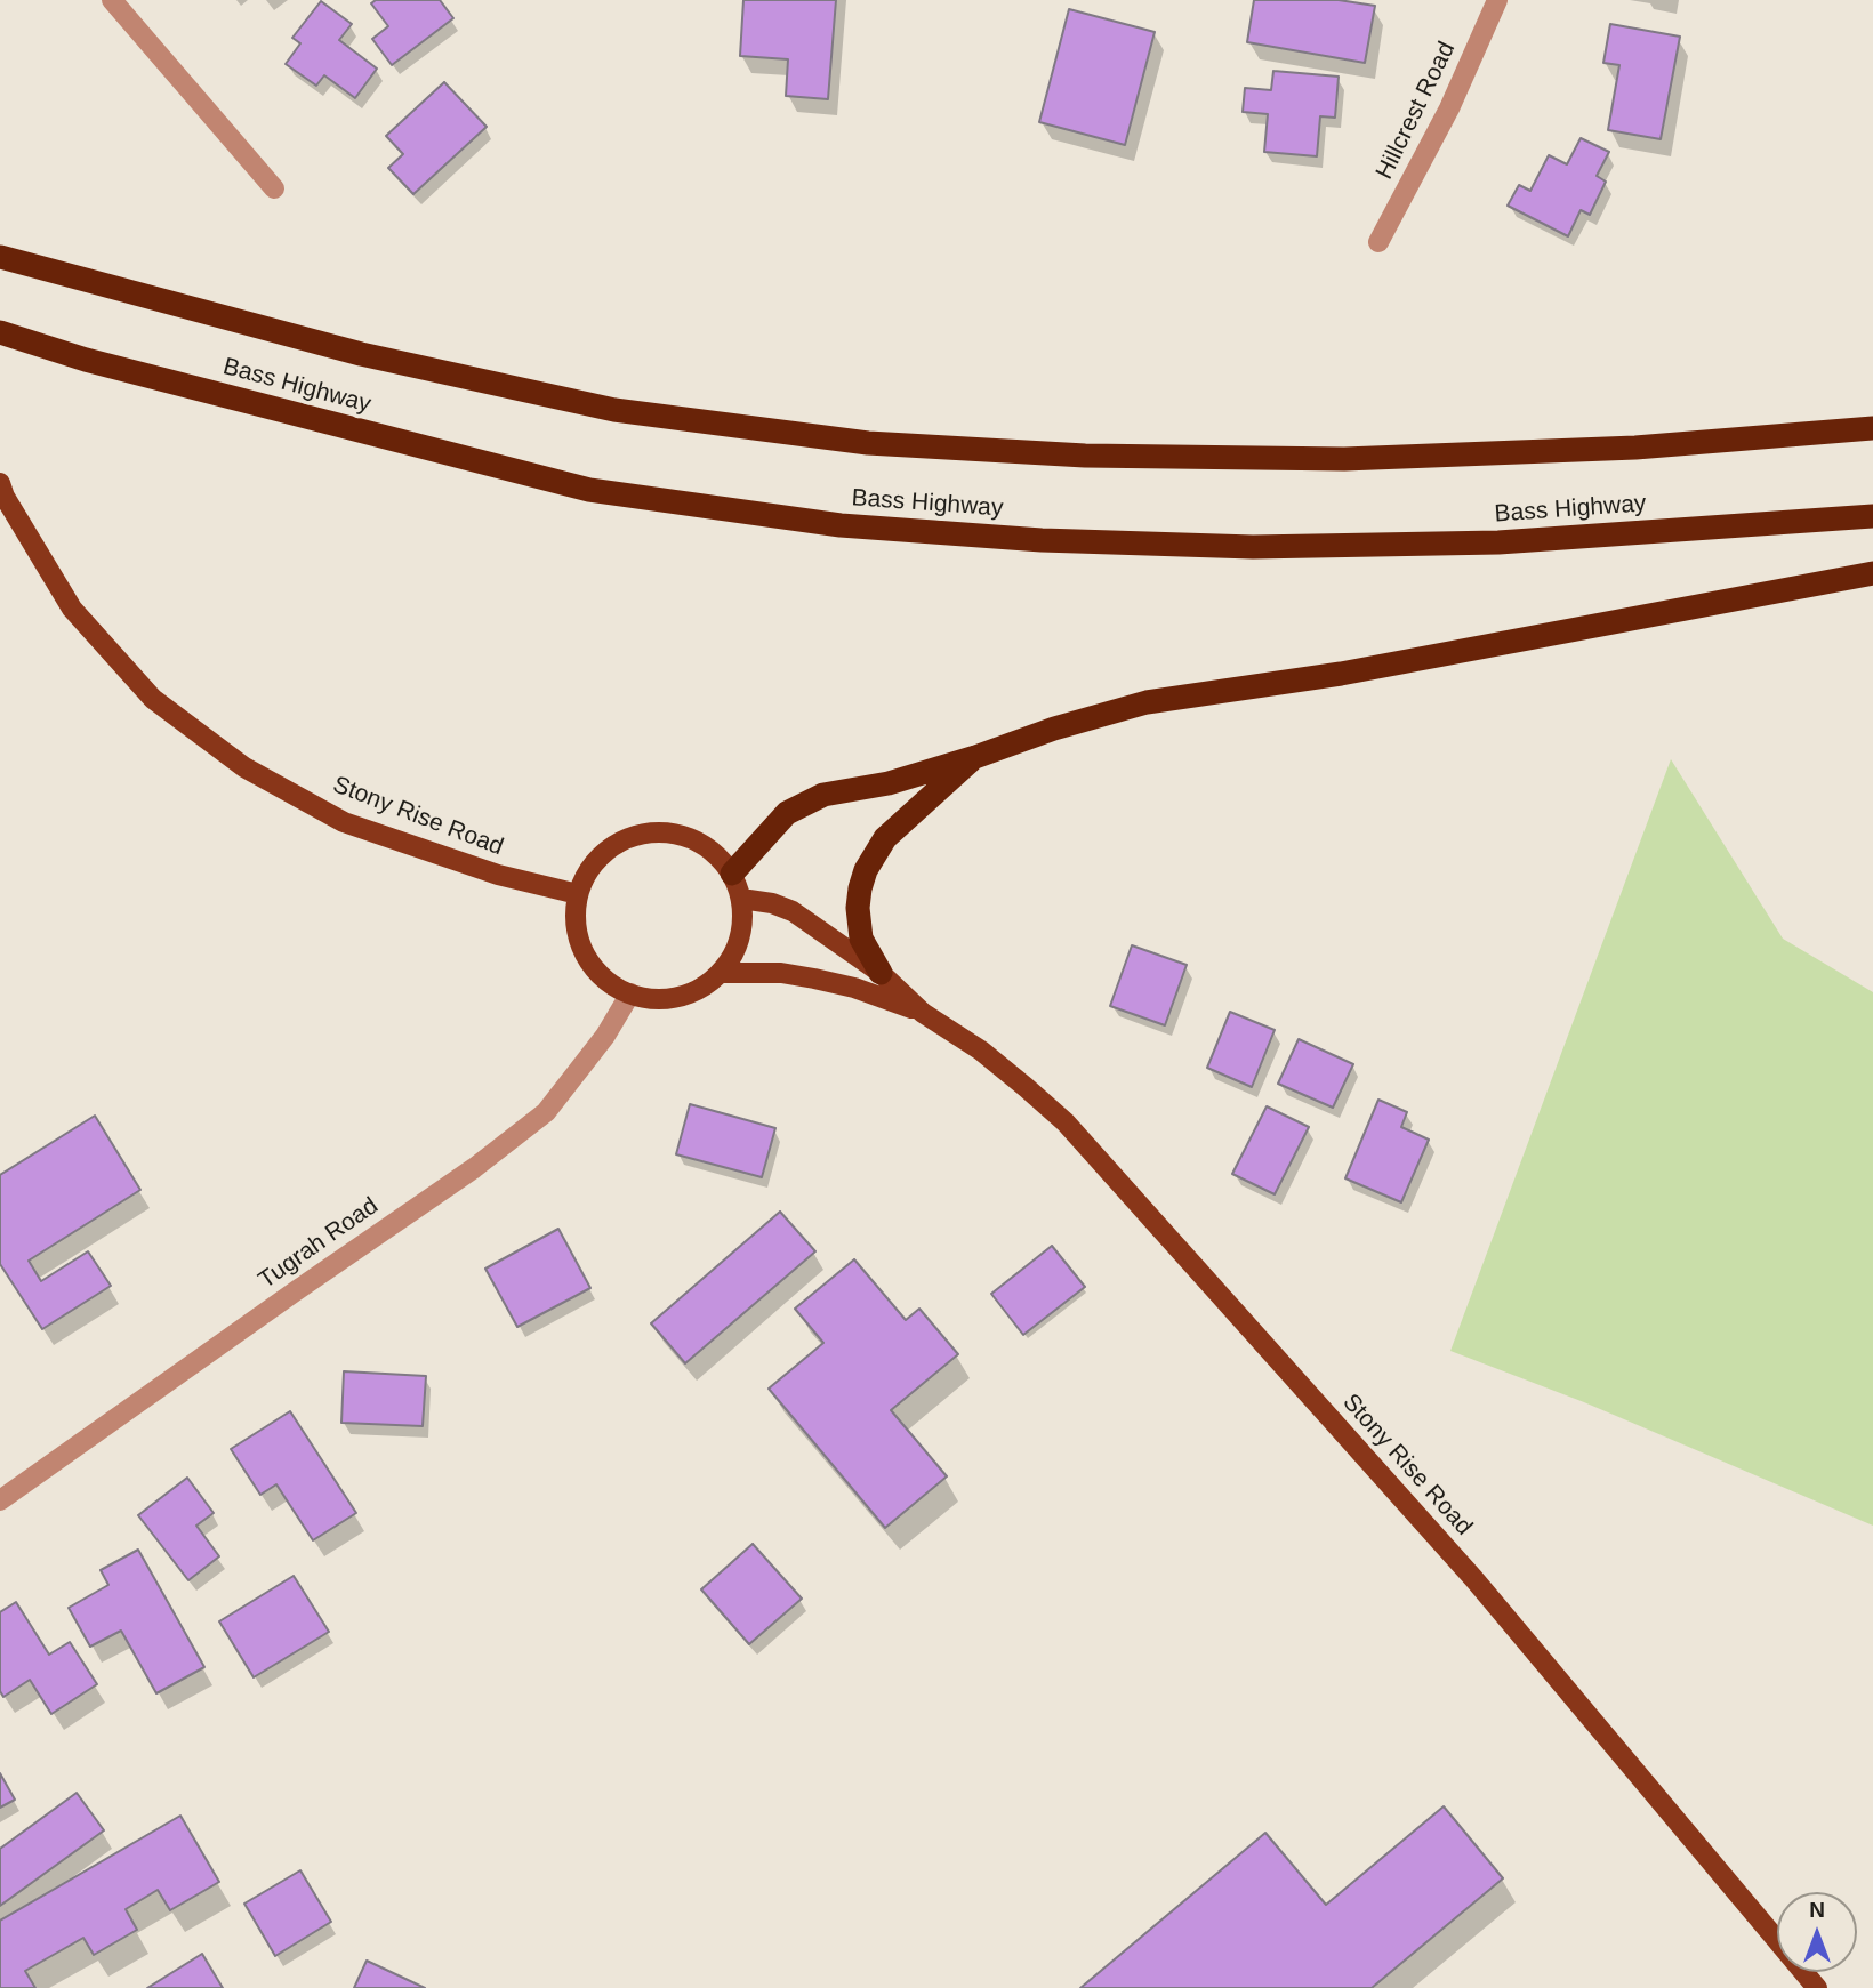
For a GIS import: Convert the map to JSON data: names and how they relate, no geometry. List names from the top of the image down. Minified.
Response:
{"streets":{"highway":["Bass Highway"],"main road":["Stony Rise Road"],"street":["Hillcrest Road","Tugrah Road"]},"crossings":[["Stony Rise Road","Tugrah Road"]],"north":"top"}
